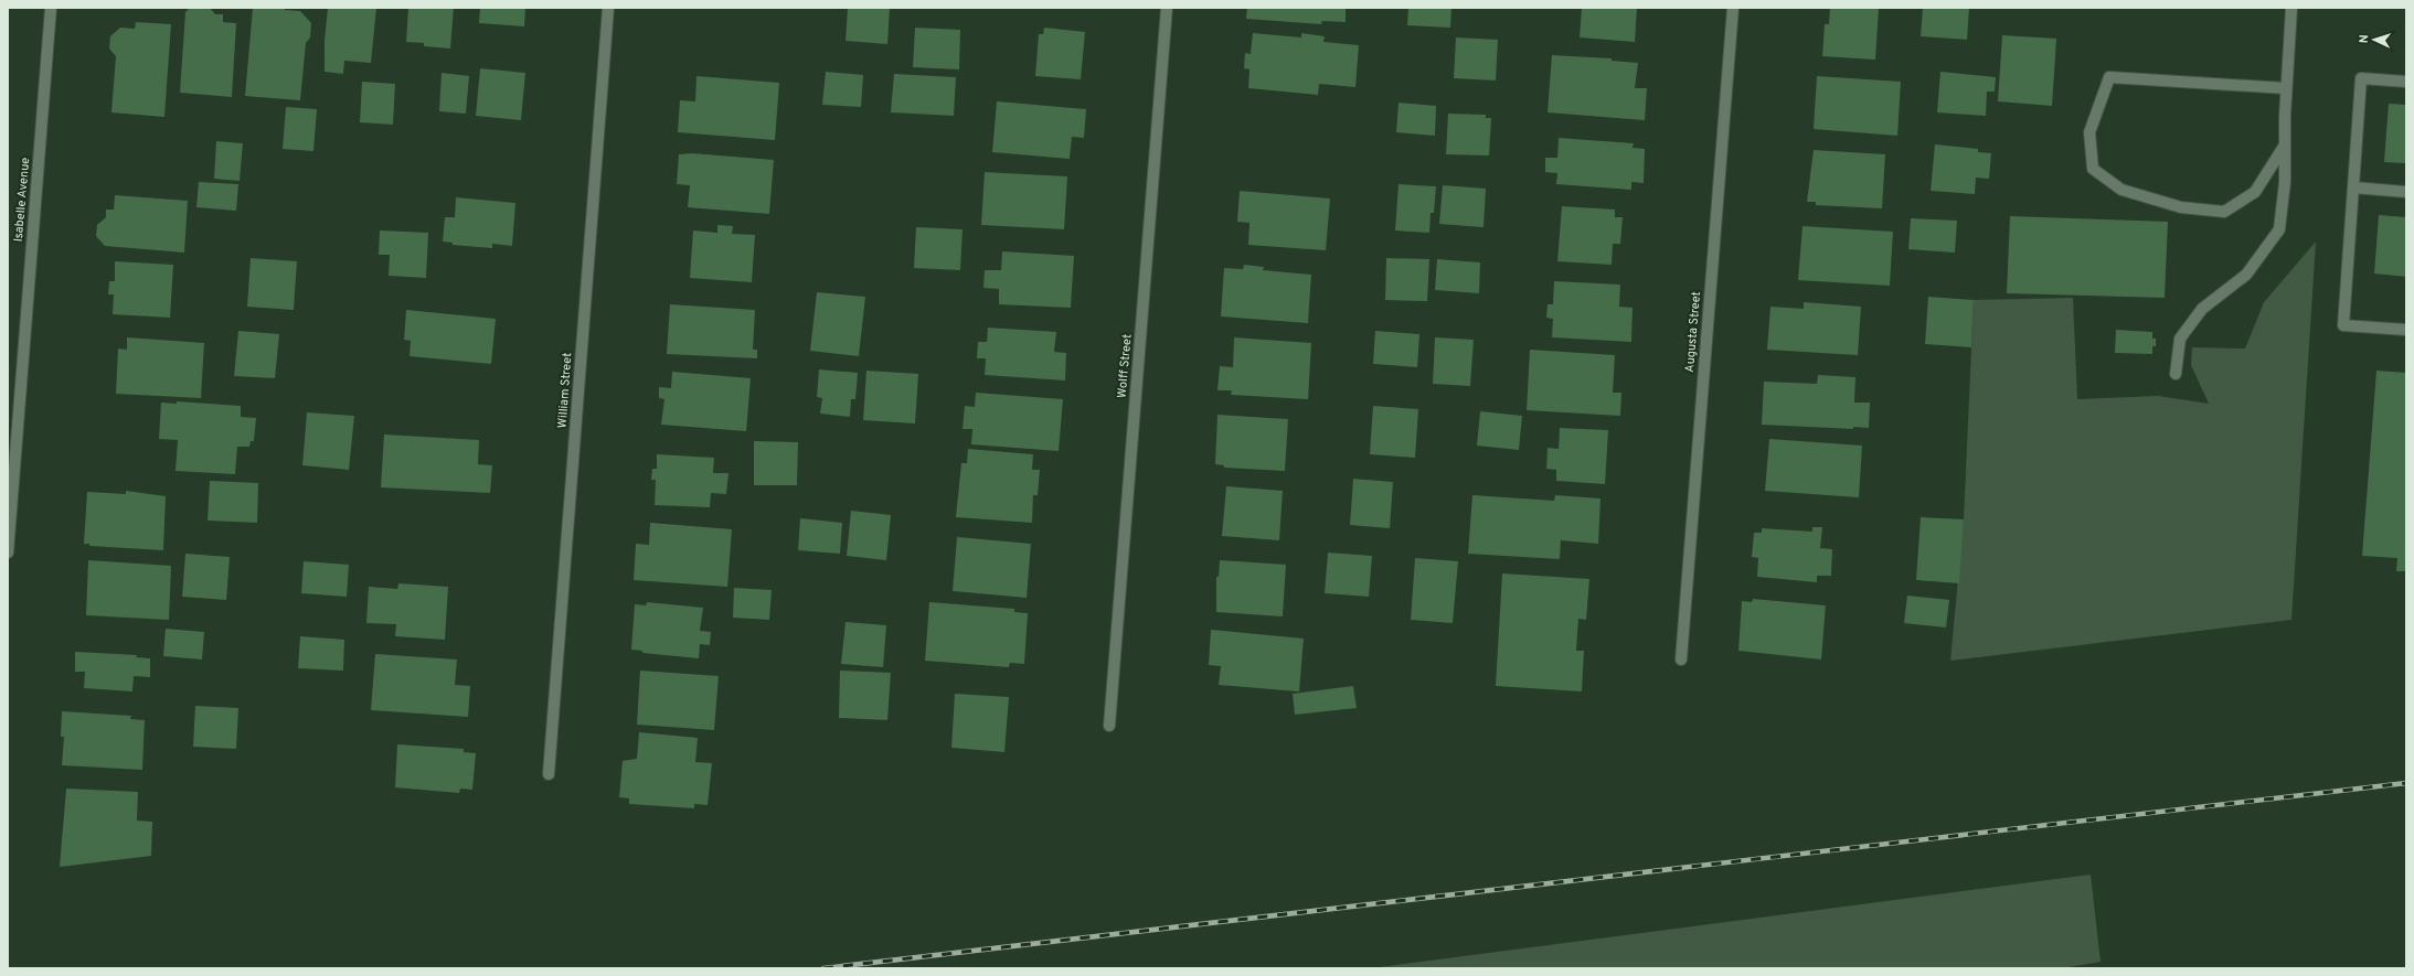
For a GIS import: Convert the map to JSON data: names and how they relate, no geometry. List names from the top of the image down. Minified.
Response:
{"streets":{"street":["Isabelle Avenue","Augusta Street","Wolff Street","William Street"]},"north":"left"}
